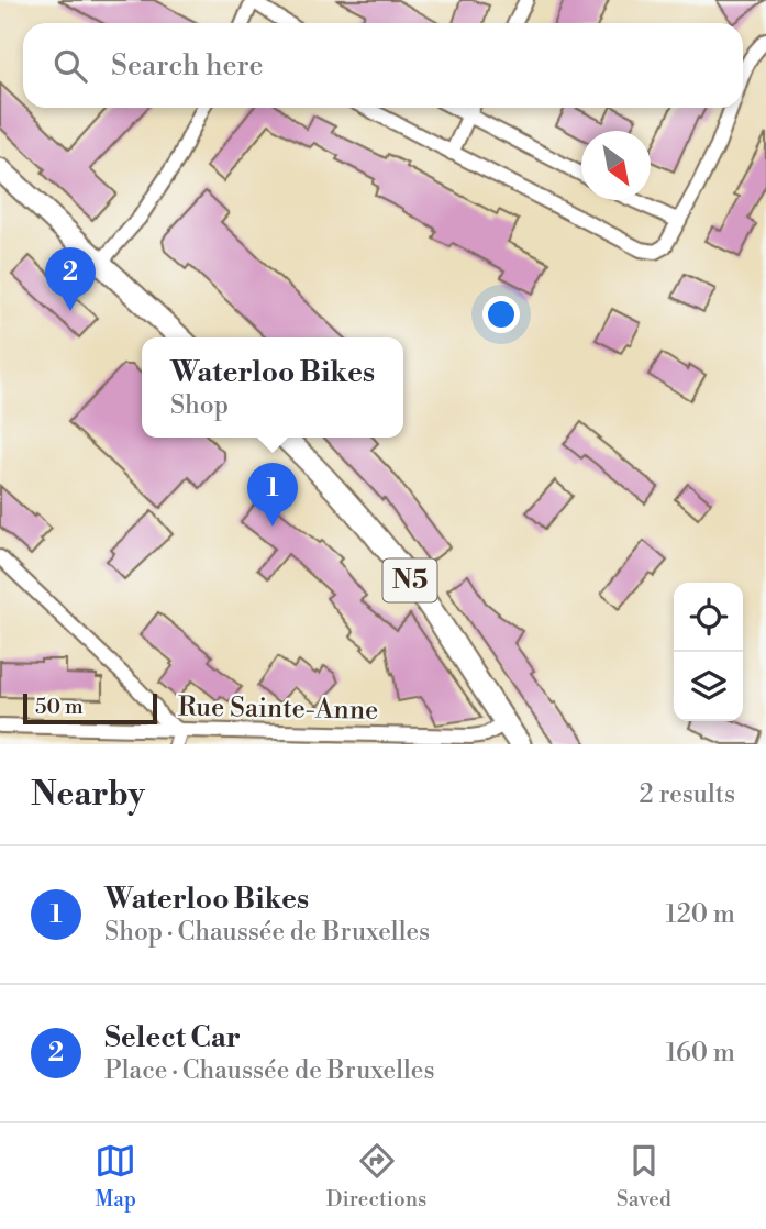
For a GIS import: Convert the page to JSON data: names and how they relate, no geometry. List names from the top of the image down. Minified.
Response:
{"streets":{"main road":["N5"],"street":["Rue Sainte-Anne"]},"crossings":[["N5","Rue Sainte-Anne"]],"scale_bar":"50 m","north":"bottom right","page":{"search":"Search here","pins":["2","1"],"popup":["Waterloo Bikes","Shop"],"scale":"50 m","heading":["Nearby","2 results"],"list":[{"mark":"1","name":"Waterloo Bikes","note":"Shop · Chaussée de Bruxelles","value":"120 m"},{"mark":"2","name":"Select Car","note":"Place · Chaussée de Bruxelles","value":"160 m"}],"nav":["Map","Directions","Saved"]}}
